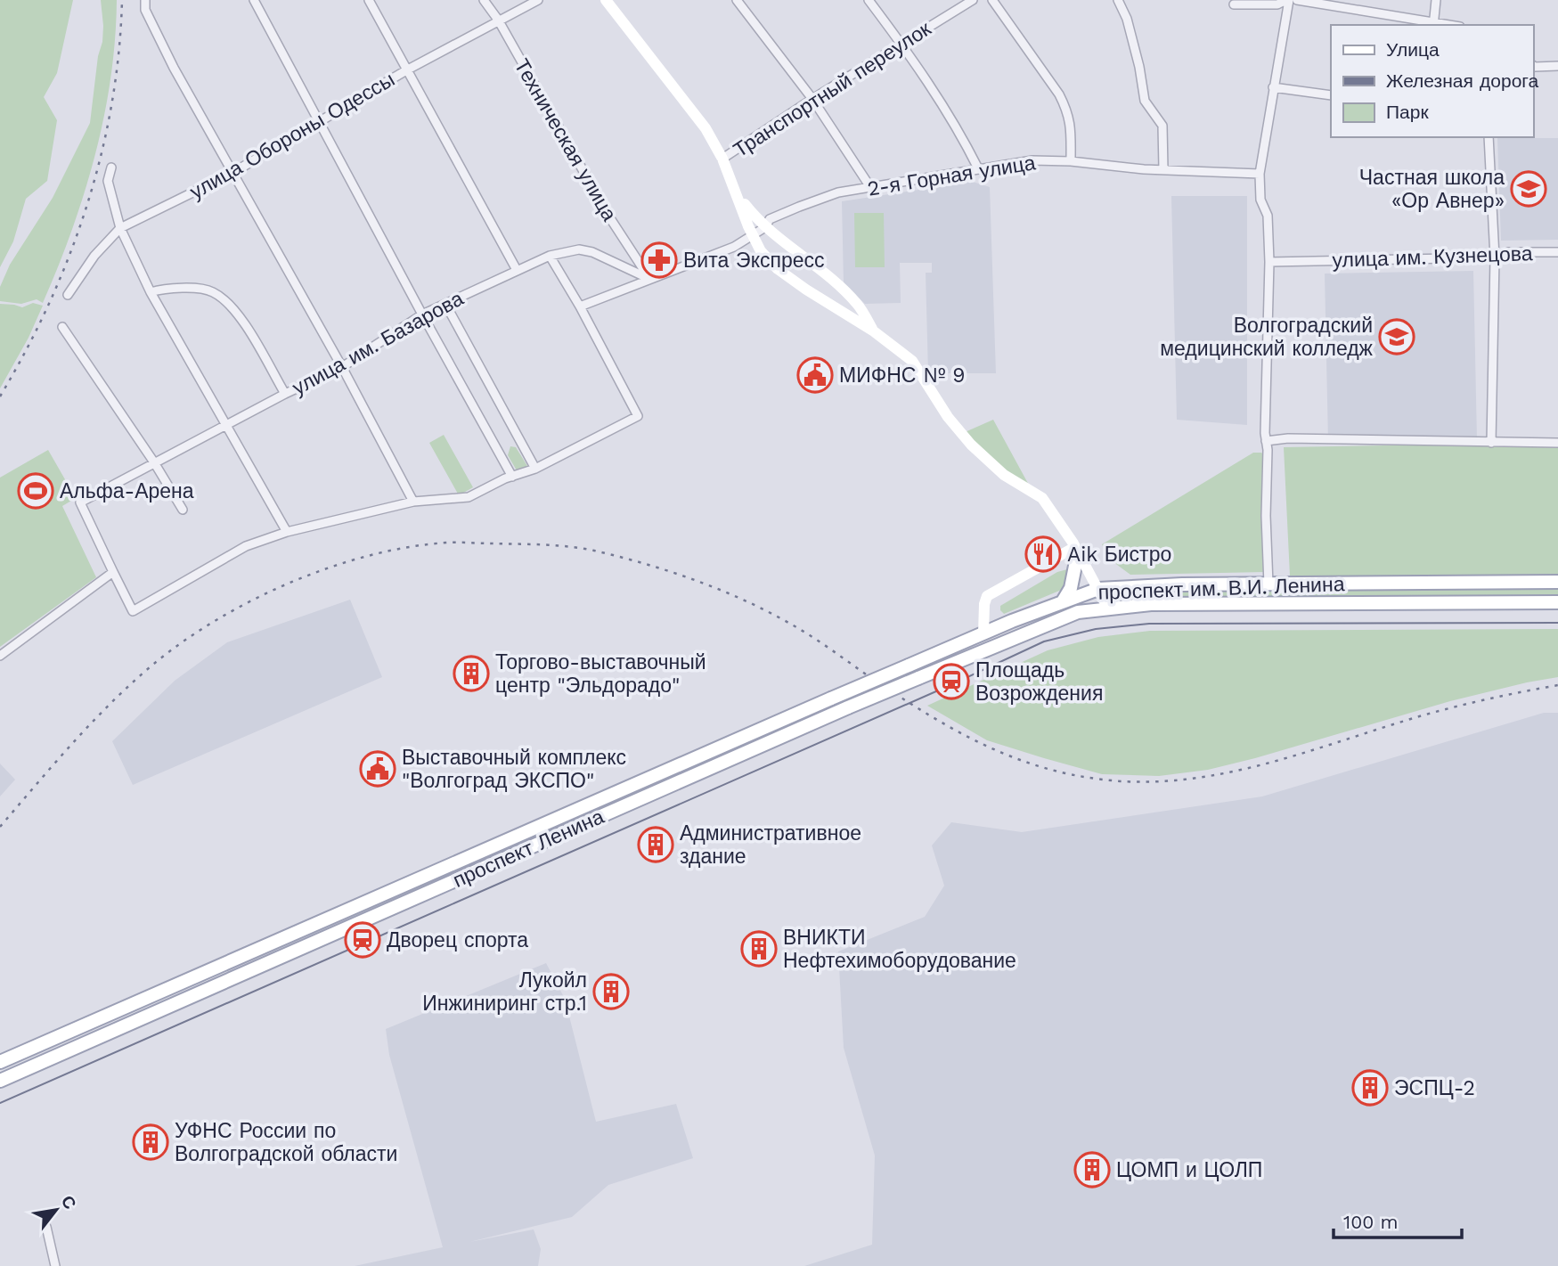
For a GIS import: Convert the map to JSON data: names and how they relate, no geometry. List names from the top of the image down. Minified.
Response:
{"streets":{"main road":["проспект им. В.И. Ленина","проспект Ленина"],"street":["Транспортный переулок","улица Обороны Одессы","Техническая улица","2-я Горная улица","улица им. Кузнецова","улица им. Базарова"]},"crossings":[["улица Обороны Одессы","Техническая улица"],["Техническая улица","улица им. Базарова"],["проспект им. В.И. Ленина","проспект Ленина"]],"places":{"school or university":["Частная школа «Ор Авнер»","Волгоградский медицинский колледж"],"pharmacy":["Вита Экспресс"],"public building":["МИФНС № 9","Выставочный комплекс \"Волгоград ЭКСПО\""],"sports":["Альфа-Арена"],"restaurant":["Aik Бистро"],"building":["Торгово-выставочный центр \"Эльдорадо\"","Административное здание","ВНИКТИ Нефтехимоборудование","Лукойл Инжиниринг стр.1","ЭСПЦ-2","УФНС России по Волгоградской области","ЦОМП и ЦОЛП"],"station":["Площадь Возрождения","Дворец спорта"]},"legend":["Улица","Железная дорога","Парк"],"scale_bar":"100 m","north":"top right"}
